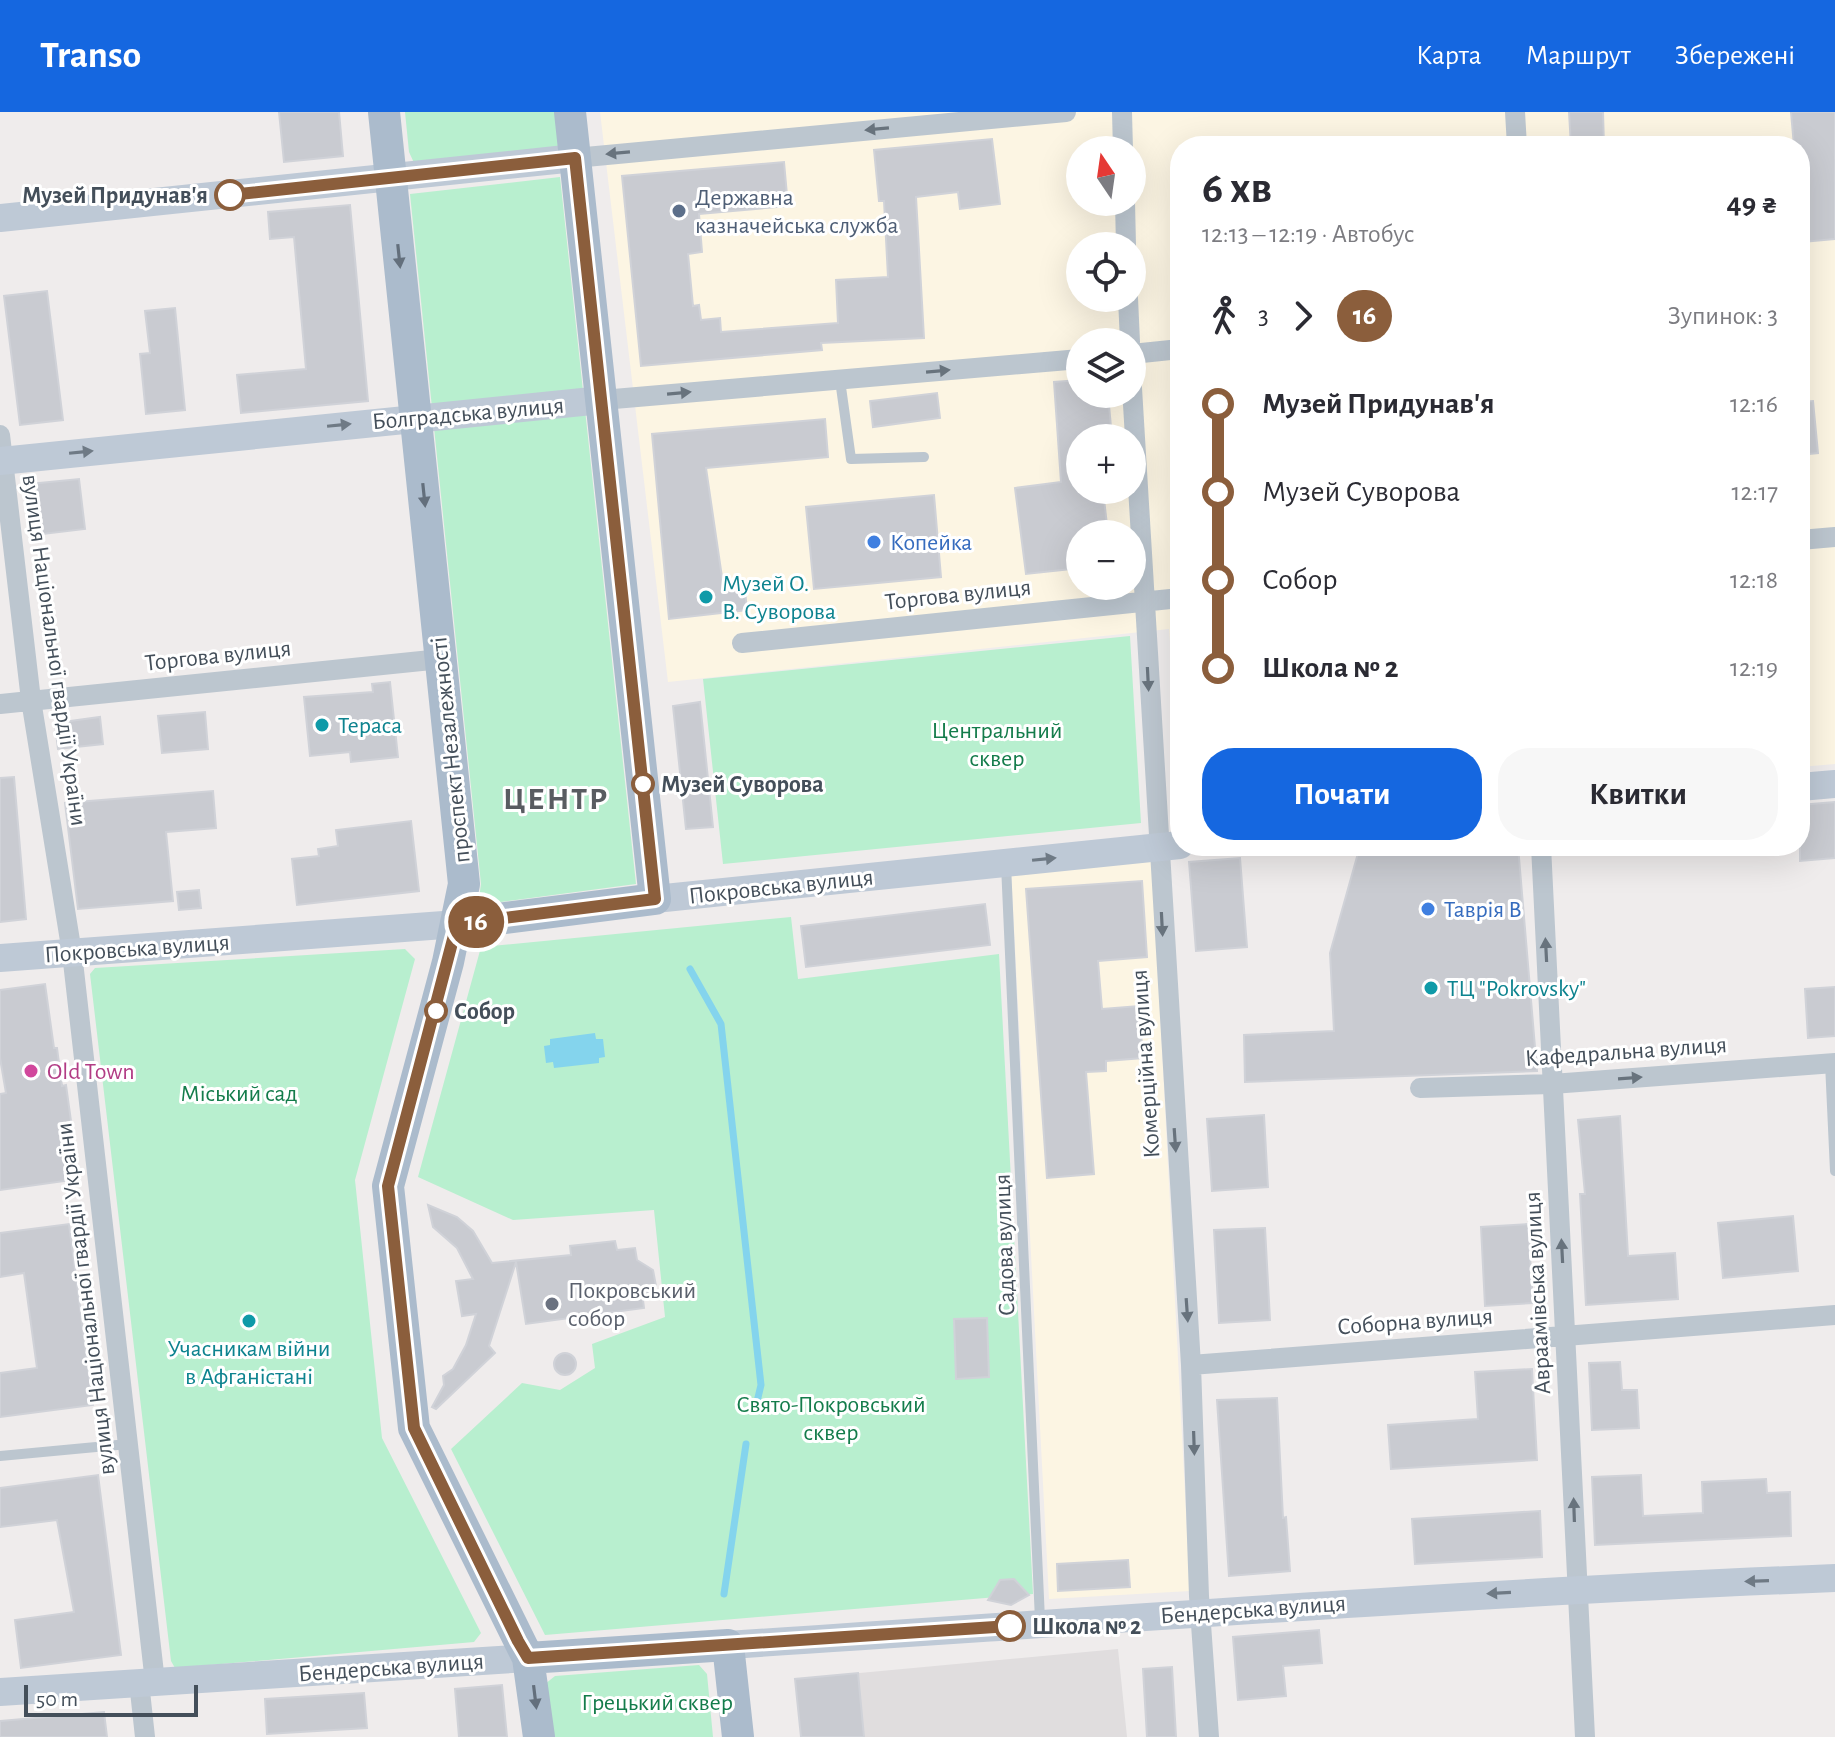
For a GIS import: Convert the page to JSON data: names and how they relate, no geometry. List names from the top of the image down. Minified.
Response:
{"streets":{"main road":["Болградська вулиця","проспект Незалежності","Покровська вулиця","Бендерська вулиця"],"street":["Торгова вулиця","вулиця Національної гвардії України","Кафедральна вулиця","Комерційна вулиця","Авраамівська вулиця","Соборна вулиця"],"lane":["Садова вулиця"]},"crossings":[["Болградська вулиця","вулиця Національної гвардії України"],["Болградська вулиця","проспект Незалежності"],["Торгова вулиця","вулиця Національної гвардії України"],["Торгова вулиця","проспект Незалежності"],["Торгова вулиця","Комерційна вулиця"],["вулиця Національної гвардії України","Покровська вулиця"],["вулиця Національної гвардії України","Бендерська вулиця"],["проспект Незалежності","Покровська вулиця"],["проспект Незалежності","Бендерська вулиця"],["Покровська вулиця","Комерційна вулиця"],["Покровська вулиця","Садова вулиця"],["Кафедральна вулиця","Авраамівська вулиця"],["Комерційна вулиця","Соборна вулиця"],["Комерційна вулиця","Бендерська вулиця"],["Садова вулиця","Бендерська вулиця"],["Авраамівська вулиця","Соборна вулиця"],["Авраамівська вулиця","Бендерська вулиця"]],"one_way":["Болградська вулиця","Кафедральна вулиця","Комерційна вулиця","Авраамівська вулиця"],"districts":["ЦЕНТР"],"parks":["Центральний сквер","Міський сад","Свято-Покровський сквер","Грецький сквер"],"places":["Музей Придунав'я","Державна казначейська служба","Копейка","Музей О. В. Суворова","Тераса","Музей Суворова","Таврія В","ТЦ \"Pokrovsky\"","Собор","Old Town","Покровський собор","Учасникам війни в Афганістані","Школа № 2"],"lines":["bus line 16"],"scale_bar":"50 m","north":"top","page":{"header":"Transo","nav":["Карта","Маршрут","Збережені"],"on_map":"16","map_buttons":["+","−"],"heading":["6 хв","12:13 – 12:19 · Автобус","49 ₴"],"legs":["3","16","Зупинок: 3"],"list":[{"name":"Музей Придунав'я","value":"12:16"},{"name":"Музей Суворова","value":"12:17"},{"name":"Собор","value":"12:18"},{"name":"Школа № 2","value":"12:19"}],"buttons":["Почати","Квитки"],"scale":"50 m"}}
